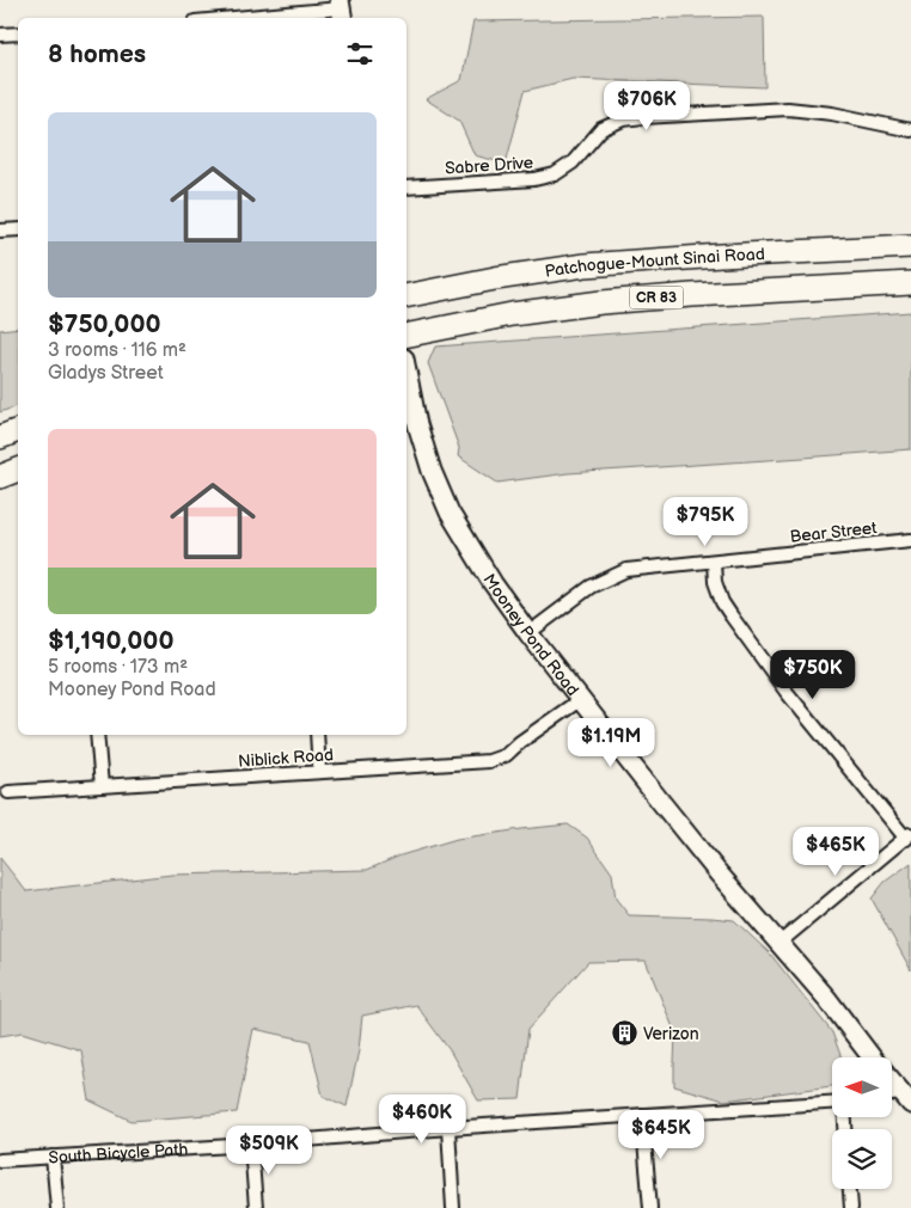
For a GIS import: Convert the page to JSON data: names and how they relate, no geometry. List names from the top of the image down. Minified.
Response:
{"streets":{"highway":["Patchogue-Mount Sinai Road","CR 83"],"street":["Sabre Drive","Bear Street","Mooney Pond Road","Niblick Road","South Bicycle Path"]},"crossings":[["Bear Street","Mooney Pond Road"],["Mooney Pond Road","Niblick Road"]],"places":{"building":["Verizon"]},"north":"left","page":{"heading":"8 homes","price":["$706K","$795K","$750K","$1.19M","$465K","$460K","$645K","$509K"],"list":[{"name":"$750,000","note":"3 rooms · 116 m² · Gladys Street"},{"name":"$1,190,000","note":"5 rooms · 173 m² · Mooney Pond Road"}]}}
